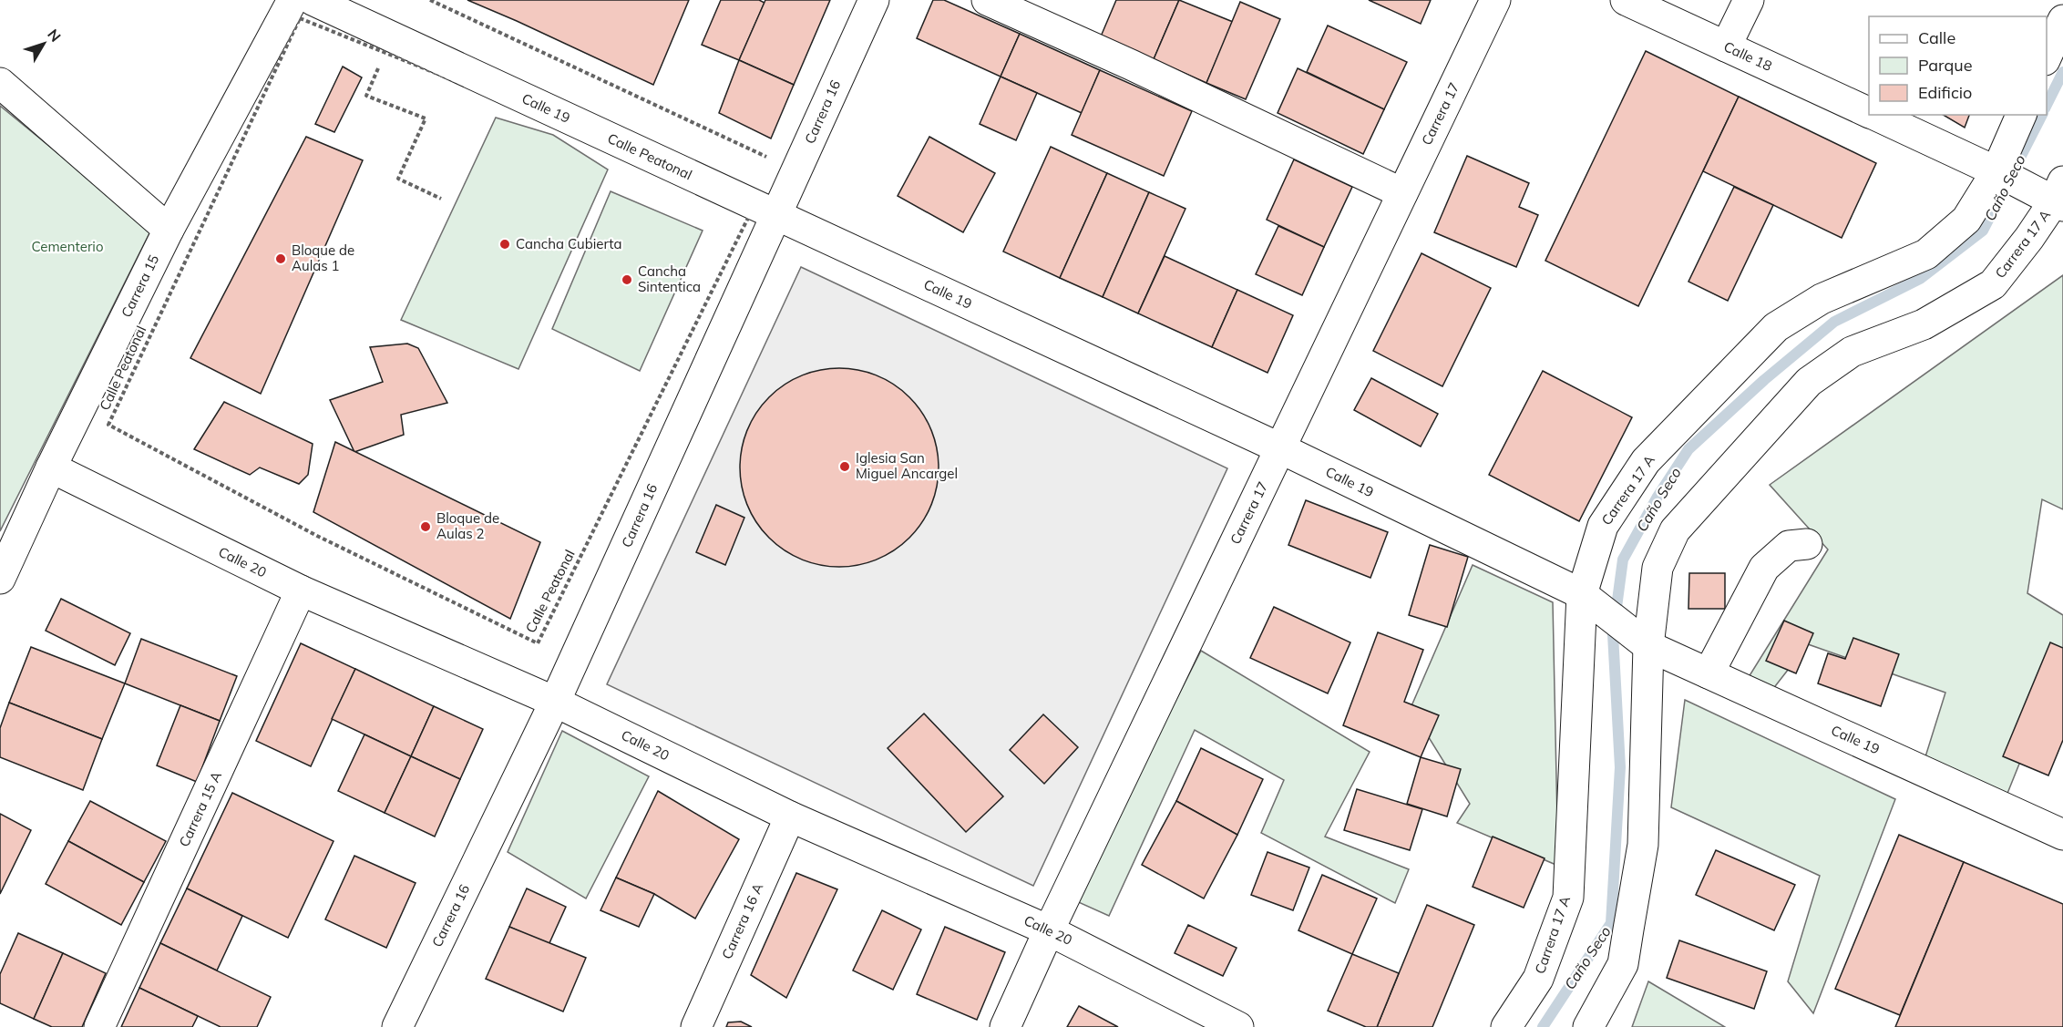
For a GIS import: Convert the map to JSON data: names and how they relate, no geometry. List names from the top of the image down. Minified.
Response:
{"streets":{"street":["Calle 18","Calle 19","Carrera 16","Carrera 17","Carrera 17 A","Carrera 15","Calle 20","Carrera 15 A","Carrera 16 A"],"path":["Calle Peatonal"]},"crossings":[["Calle 18","Carrera 17 A"],["Calle 19","Carrera 16"],["Calle 19","Carrera 17"],["Calle 19","Carrera 17 A"],["Carrera 16","Calle 20"],["Carrera 17","Calle 20"],["Carrera 15","Calle 20"],["Calle 20","Carrera 15 A"],["Calle 20","Carrera 16 A"]],"water":["Caño Seco"],"parks":["Cementerio"],"places":["Cancha Cubierta","Bloque de Aulas 1","Cancha Sintentica","Iglesia San Miguel Ancargel","Bloque de Aulas 2"],"legend":["Calle","Parque","Edificio"],"north":"top right"}
